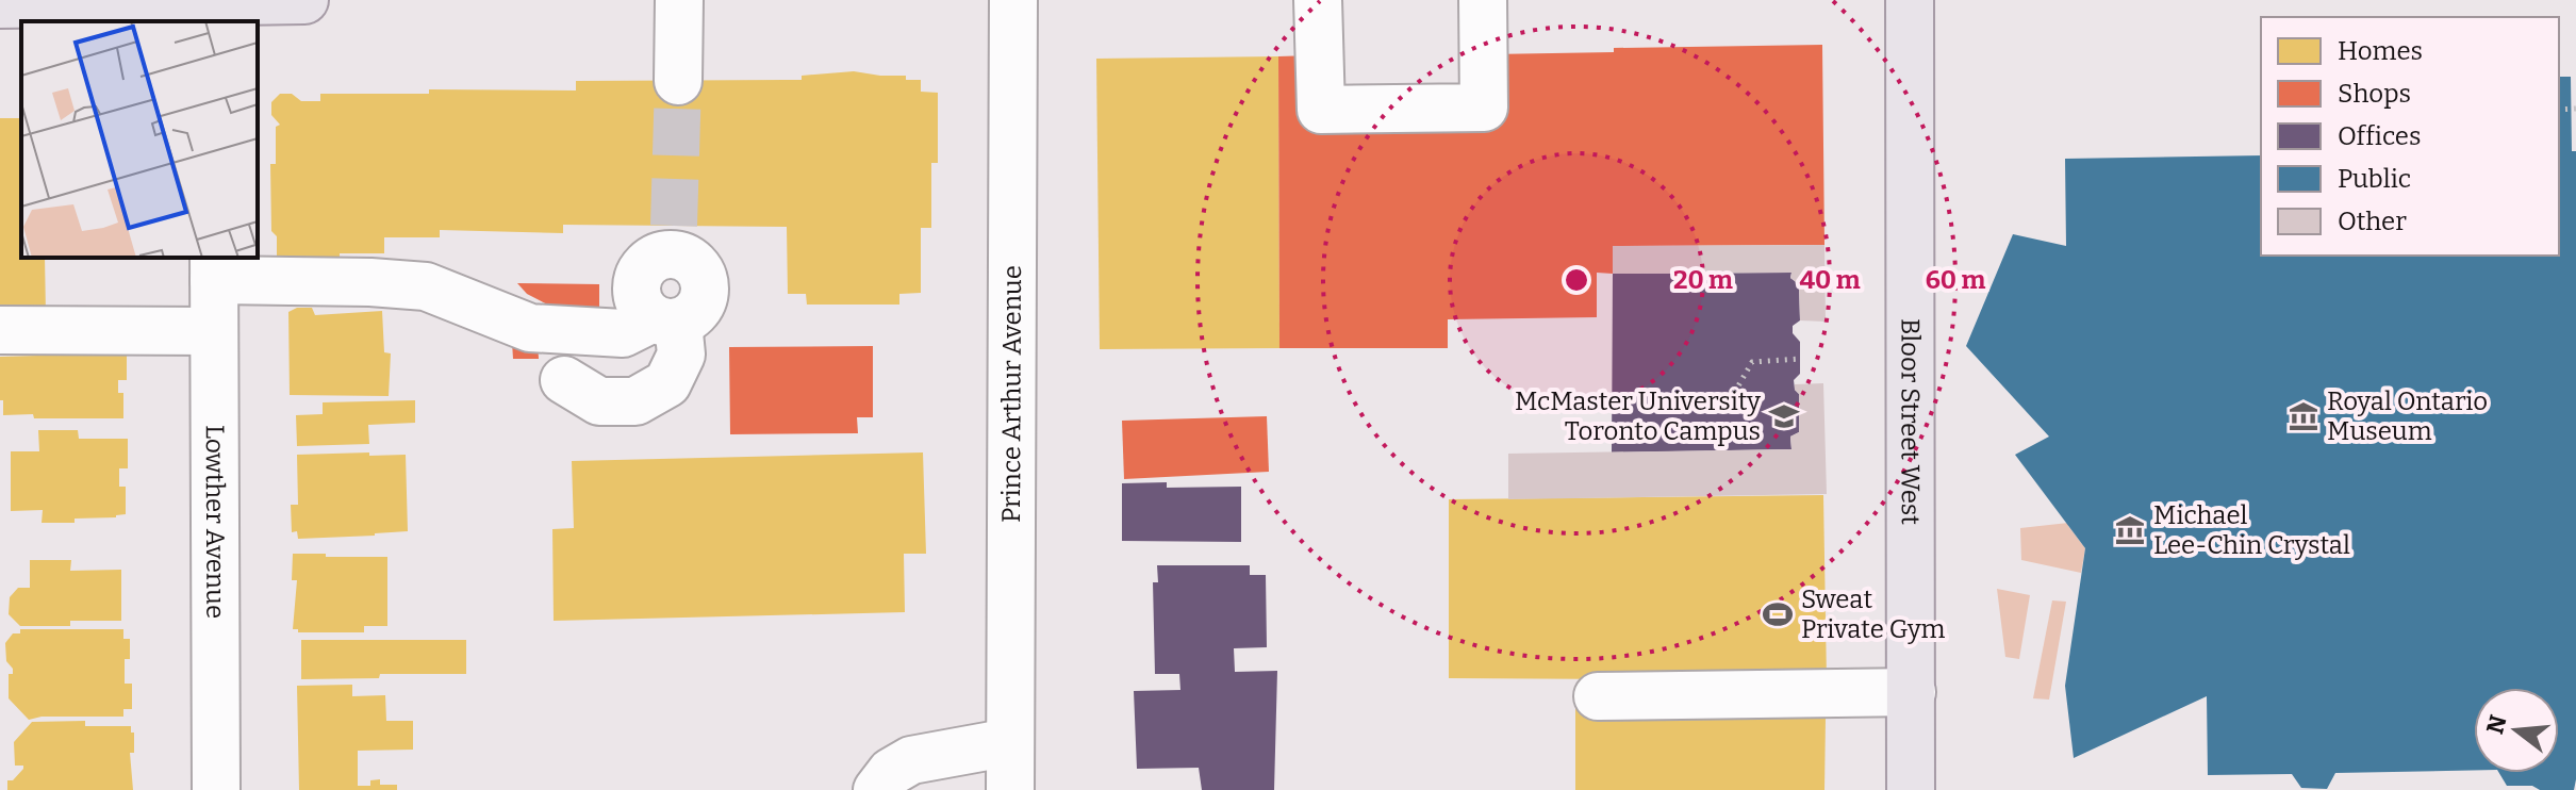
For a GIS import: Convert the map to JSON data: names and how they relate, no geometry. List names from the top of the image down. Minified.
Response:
{"streets":{"main road":["Bloor Street West"],"street":["Prince Arthur Avenue","Lowther Avenue"]},"places":{"school or university":["McMaster University Toronto Campus"],"museum":["Royal Ontario Museum","Michael Lee-Chin Crystal"],"sports":["Sweat Private Gym"]},"legend":["Homes","Shops","Offices","Public","Other"],"north":"left","rings":["20 m","40 m","60 m"]}
